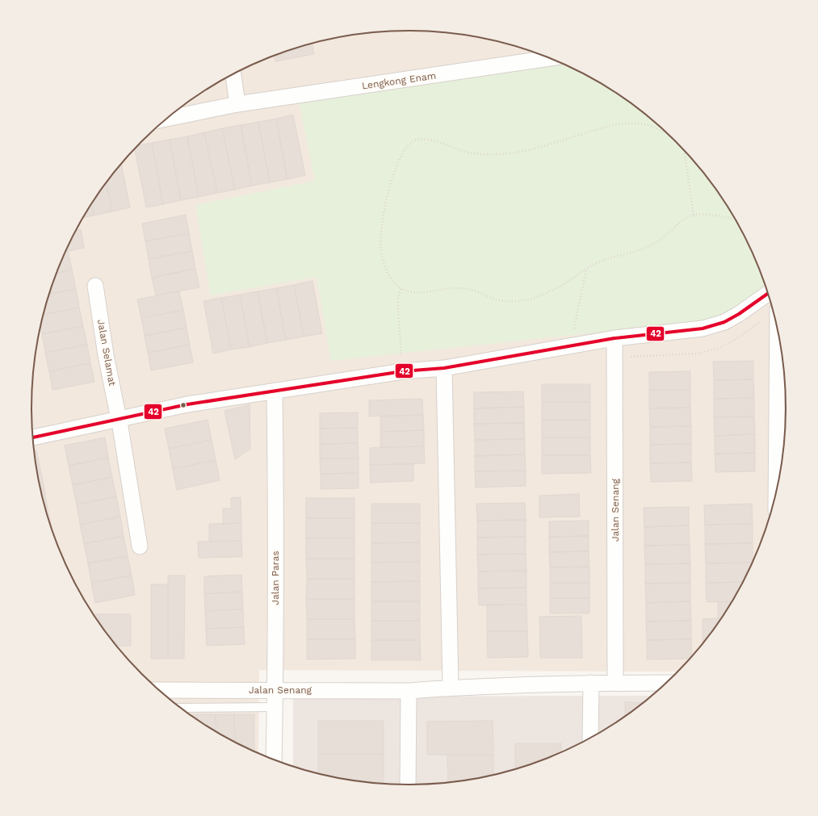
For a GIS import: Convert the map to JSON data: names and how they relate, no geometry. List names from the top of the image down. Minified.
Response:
{"streets":{"street":["Lengkong Enam","Jalan Selamat","Jalan Senang","Jalan Paras"]},"crossings":[["Jalan Senang","Jalan Paras"]],"lines":["transit line 42"]}
